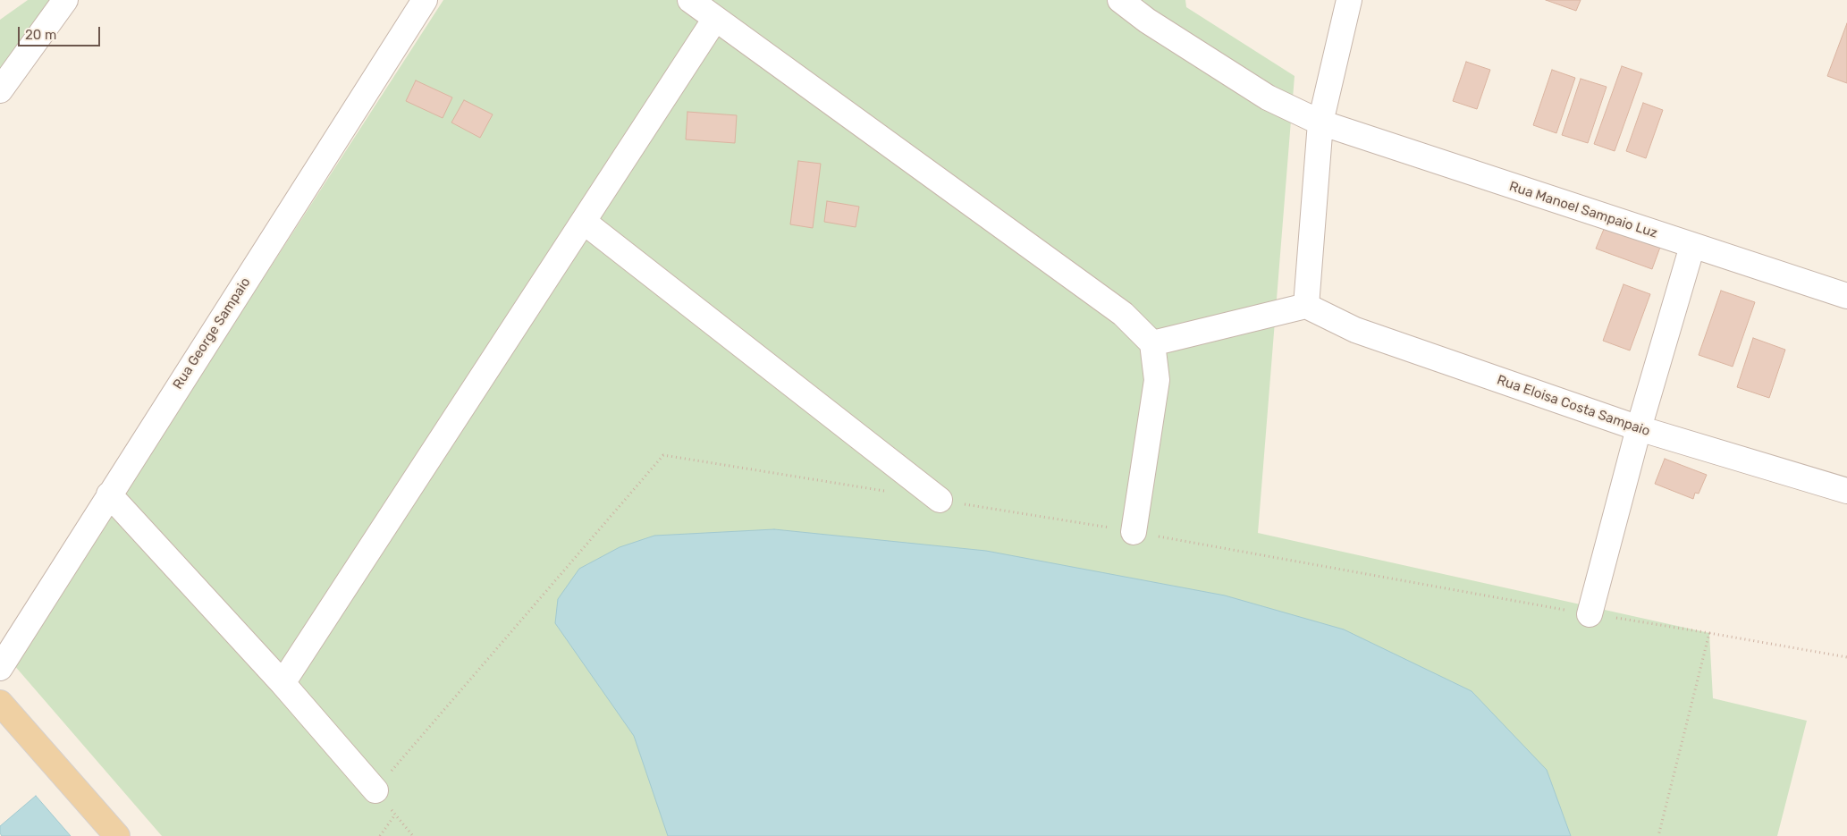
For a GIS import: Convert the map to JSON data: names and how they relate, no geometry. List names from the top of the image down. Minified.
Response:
{"streets":{"street":["Rua Manoel Sampaio Luz","Rua George Sampaio","Rua Eloisa Costa Sampaio"]},"scale_bar":"20 m"}
